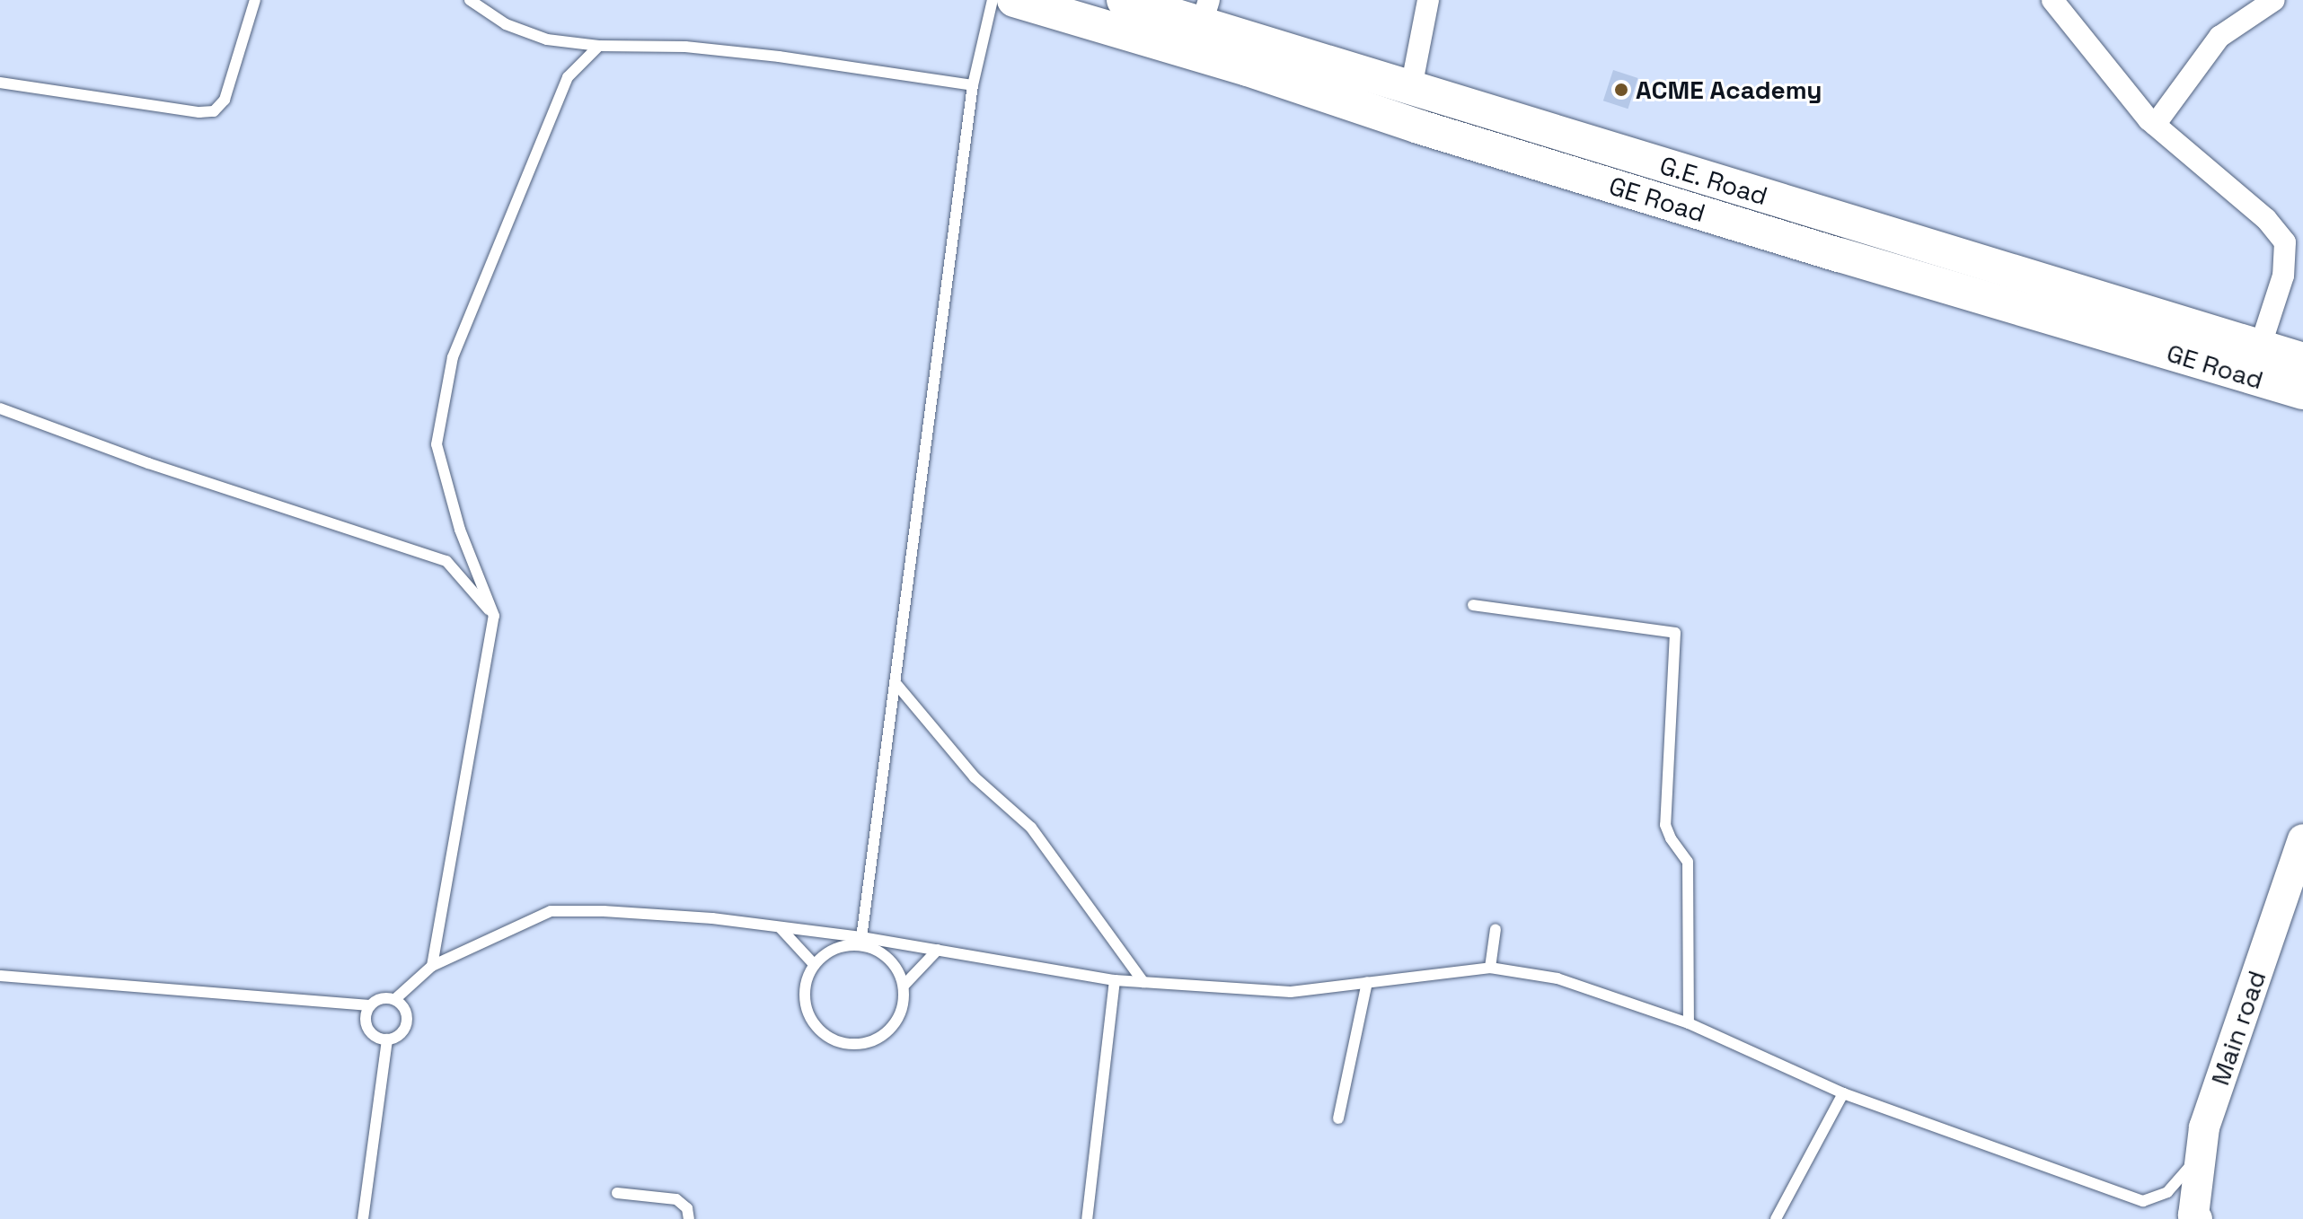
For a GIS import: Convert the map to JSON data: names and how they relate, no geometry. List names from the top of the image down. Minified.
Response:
{"streets":{"main road":["G.E. Road","GE Road"],"street":["Main road"]},"places":["ACME Academy"]}
